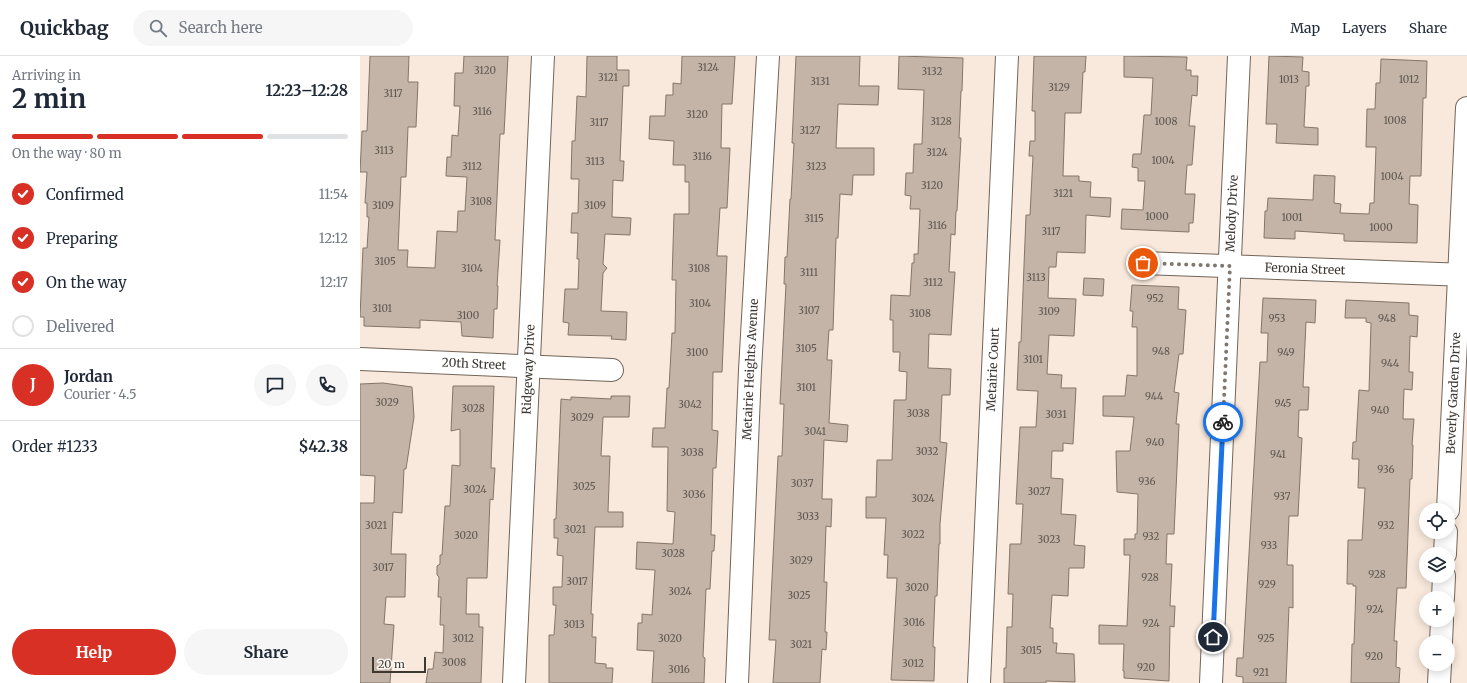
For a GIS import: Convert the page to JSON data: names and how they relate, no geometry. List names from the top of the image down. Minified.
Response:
{"streets":{"street":["Melody Drive","Feronia Street","20th Street","Metairie Heights Avenue","Ridgeway Drive","Metairie Court","Beverly Garden Drive"]},"crossings":[["Melody Drive","Feronia Street"],["Feronia Street","Beverly Garden Drive"],["20th Street","Ridgeway Drive"]],"house_numbers":["3124","3120","3132","3121","1013","1012","3131","3129","3117","3116","3120","1008","3128","1008","3117","3127","3113","3124","3116","1004","3113","3112","3123","1004","3120","3121","3108","3109","3109","1000","1001","3115","3116","1000","3117","3105","3104","3108","3111","3113","3112","952","3104","3101","3107","3109","3108","3100","953","948","3105","948","3100","949","3101","944","3101","944","3029","945","3042","3028","940","3038","3031","3029","3041","940","3032","3038","941","936","936","3037","3025","3024","3027","3036","937","3024","3033","3021","932","3021","3022","3020","932","3023","933","3028","3029","3017","928","928","3017","929","3020","3024","3025","924","3016","924","3013","3012","3020","925","3021","3015","920","3008","3012","920","3016","921"],"scale_bar":"20 m","page":{"header":"Quickbag","search":"Search here","nav":["Map","Layers","Share"],"heading":["2 min","Arriving in","12:23–12:28"],"panel":["Jordan","Courier · 4.5","Order #1233","$42.38"],"bar":"On the way · 80 m","list":[["Confirmed","11:54"],["Preparing","12:12"],["On the way","12:17"],"Delivered"],"round":"J","map_buttons":["+","−"],"buttons":["Help","Share"],"scale":"20 m"}}
